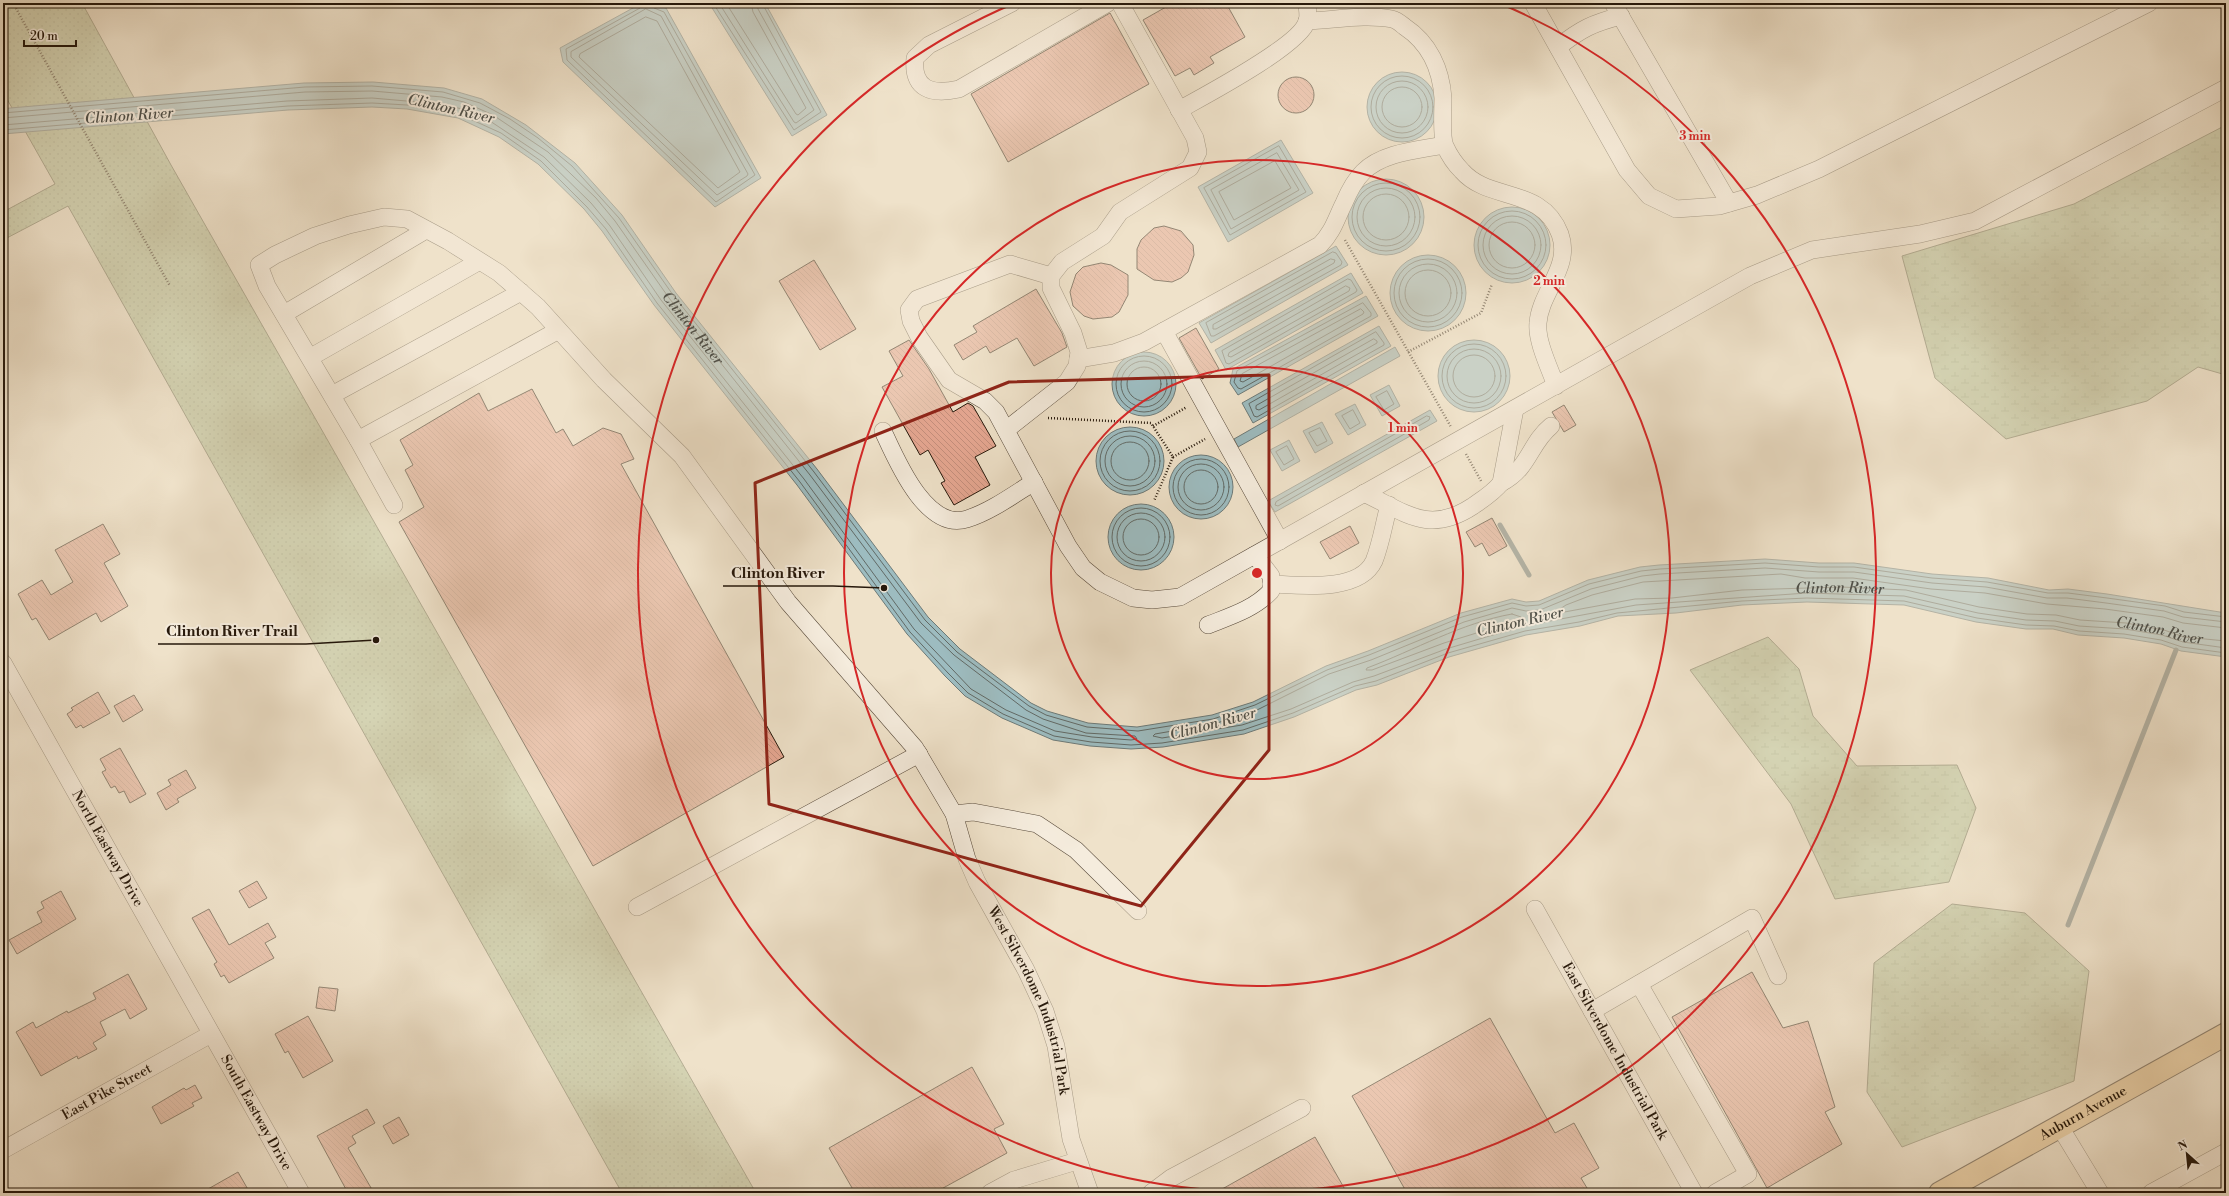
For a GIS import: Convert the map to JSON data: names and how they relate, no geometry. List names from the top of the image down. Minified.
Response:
{"streets":{"main road":["Auburn Avenue"],"street":["North Eastway Drive","West Silverdome Industrial Park","East Silverdome Industrial Park","East Pike Street","South Eastway Drive"]},"crossings":[["North Eastway Drive","East Pike Street"],["North Eastway Drive","South Eastway Drive"],["East Pike Street","South Eastway Drive"]],"water":["Clinton River"],"places":["Clinton River","Clinton River Trail"],"scale_bar":"20 m","north":"top left","rings":["3 min","2 min","1 min"]}
